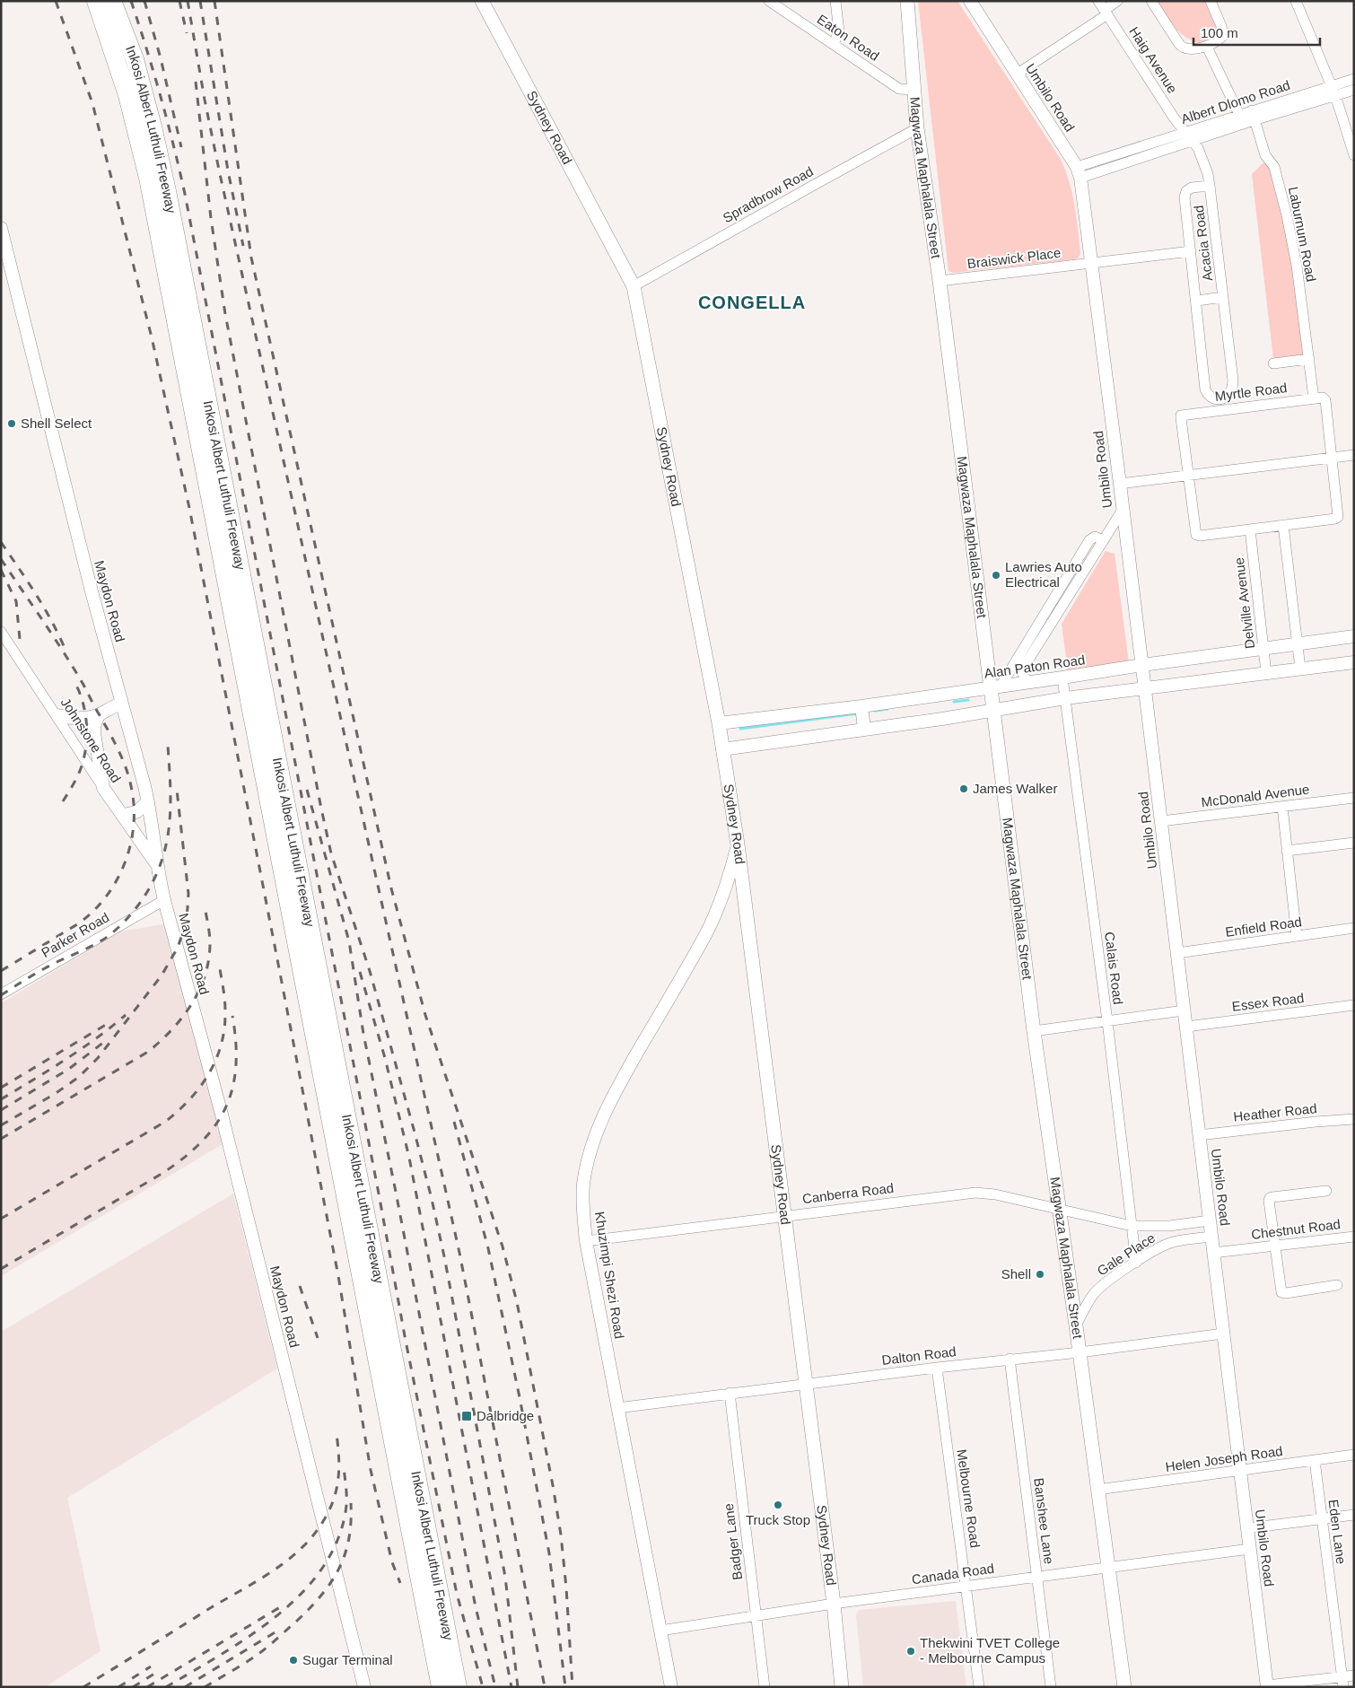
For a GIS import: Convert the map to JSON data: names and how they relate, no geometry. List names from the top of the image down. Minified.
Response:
{"streets":{"highway":["Inkosi Albert Luthuli Freeway"],"main road":["Sydney Road","Magwaza Maphalala Street"],"street":["Eaton Road","Haig Avenue","Umbilo Road","Albert Dlomo Road","Spradbrow Road","Laburnum Road","Acacia Road","Braiswick Place","Myrtle Road","Maydon Road","Delville Avenue","Alan Paton Road","Johnstone Road","McDonald Avenue","Enfield Road","Parker Road","Calais Road","Essex Road","Heather Road","Canberra Road","Chestnut Road","Gale Place","Khuzimpi Shezi Road","Dalton Road","Helen Joseph Road","Melbourne Road","Banshee Lane","Eden Lane","Badger Lane","Canada Road"]},"crossings":[["Eaton Road","Magwaza Maphalala Street"],["Haig Avenue","Albert Dlomo Road"],["Haig Avenue","Acacia Road"],["Umbilo Road","Albert Dlomo Road"],["Umbilo Road","Acacia Road"],["Umbilo Road","Braiswick Place"],["Umbilo Road","Alan Paton Road"],["Umbilo Road","McDonald Avenue"],["Umbilo Road","Enfield Road"],["Umbilo Road","Essex Road"],["Umbilo Road","Heather Road"],["Umbilo Road","Chestnut Road"],["Umbilo Road","Gale Place"],["Umbilo Road","Dalton Road"],["Umbilo Road","Helen Joseph Road"],["Umbilo Road","Canada Road"],["Albert Dlomo Road","Laburnum Road"],["Albert Dlomo Road","Acacia Road"],["Sydney Road","Spradbrow Road"],["Sydney Road","Alan Paton Road"],["Sydney Road","Canberra Road"],["Sydney Road","Khuzimpi Shezi Road"],["Sydney Road","Dalton Road"],["Sydney Road","Canada Road"],["Magwaza Maphalala Street","Spradbrow Road"],["Magwaza Maphalala Street","Braiswick Place"],["Magwaza Maphalala Street","Alan Paton Road"],["Magwaza Maphalala Street","Canberra Road"],["Magwaza Maphalala Street","Gale Place"],["Magwaza Maphalala Street","Dalton Road"],["Magwaza Maphalala Street","Helen Joseph Road"],["Magwaza Maphalala Street","Canada Road"],["Laburnum Road","Myrtle Road"],["Acacia Road","Braiswick Place"],["Myrtle Road","Delville Avenue"],["Maydon Road","Johnstone Road"],["Maydon Road","Parker Road"],["Delville Avenue","Alan Paton Road"],["Alan Paton Road","Calais Road"],["Calais Road","Gale Place"],["Canberra Road","Gale Place"],["Canberra Road","Khuzimpi Shezi Road"],["Khuzimpi Shezi Road","Dalton Road"],["Khuzimpi Shezi Road","Canada Road"],["Dalton Road","Melbourne Road"],["Dalton Road","Banshee Lane"],["Dalton Road","Badger Lane"],["Helen Joseph Road","Eden Lane"],["Melbourne Road","Canada Road"],["Banshee Lane","Canada Road"],["Badger Lane","Canada Road"]],"districts":["CONGELLA"],"places":{"other":["Shell Select","Lawries Auto Electrical","James Walker","Shell","Truck Stop","Thekwini TVET College - Melbourne Campus","Sugar Terminal"],"transit":["Dalbridge"]},"scale_bar":"100 m"}
